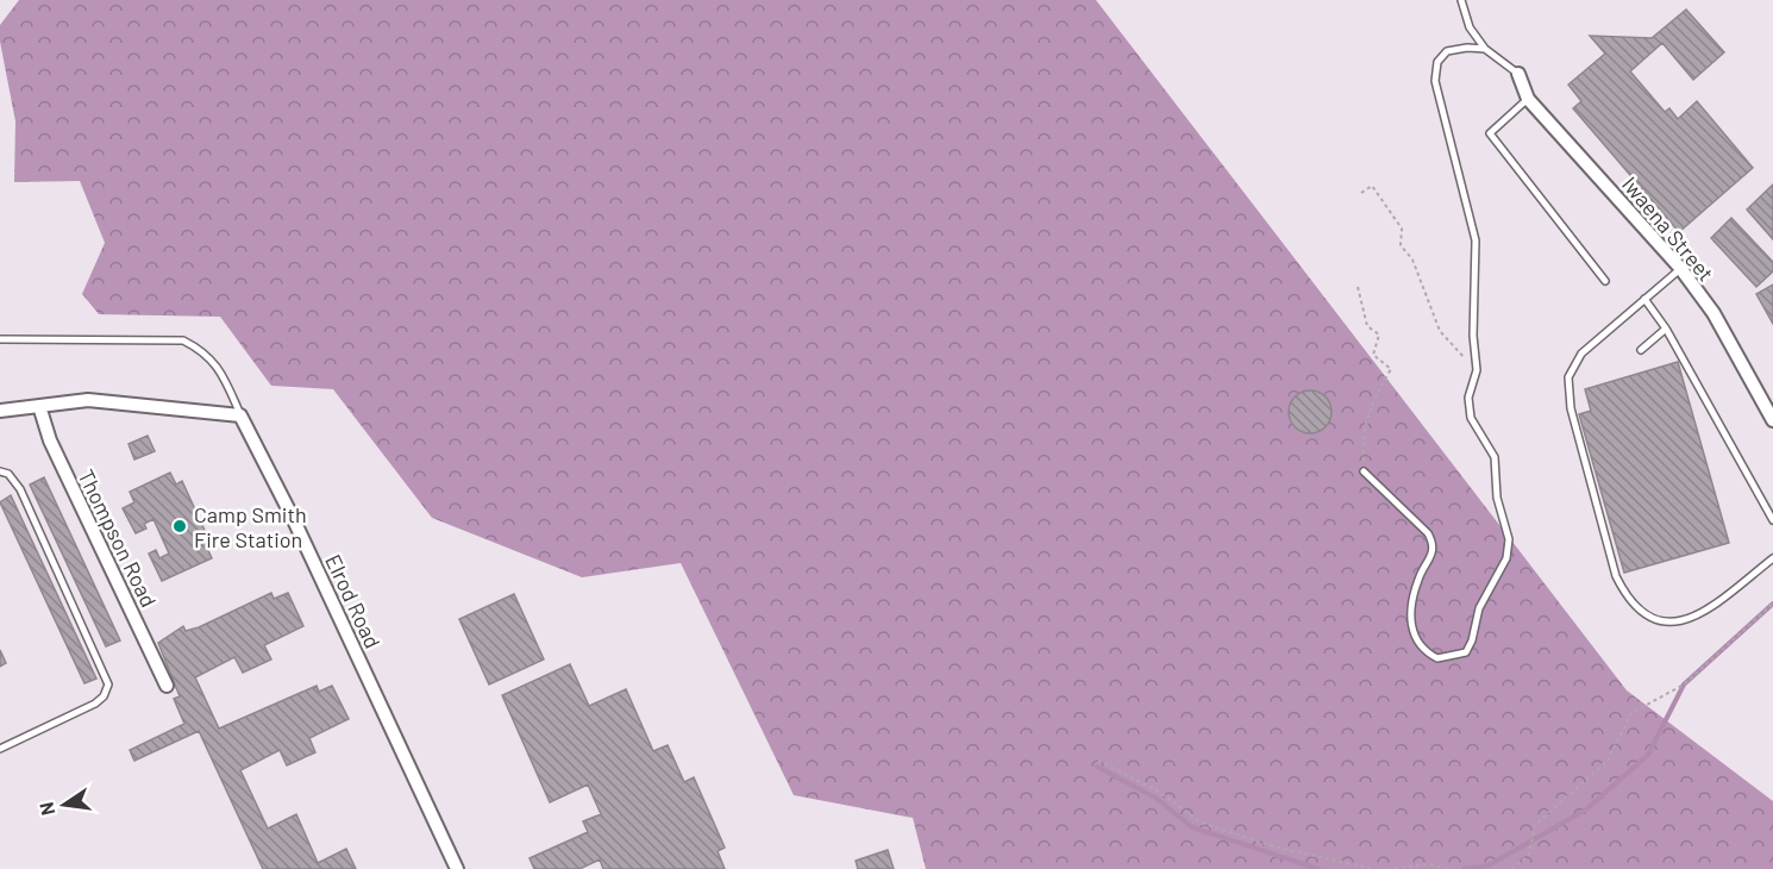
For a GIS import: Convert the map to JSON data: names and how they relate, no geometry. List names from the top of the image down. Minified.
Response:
{"streets":{"street":["Iwaena Street","Thompson Road","Elrod Road"]},"places":["Camp Smith Fire Station"],"north":"left"}
